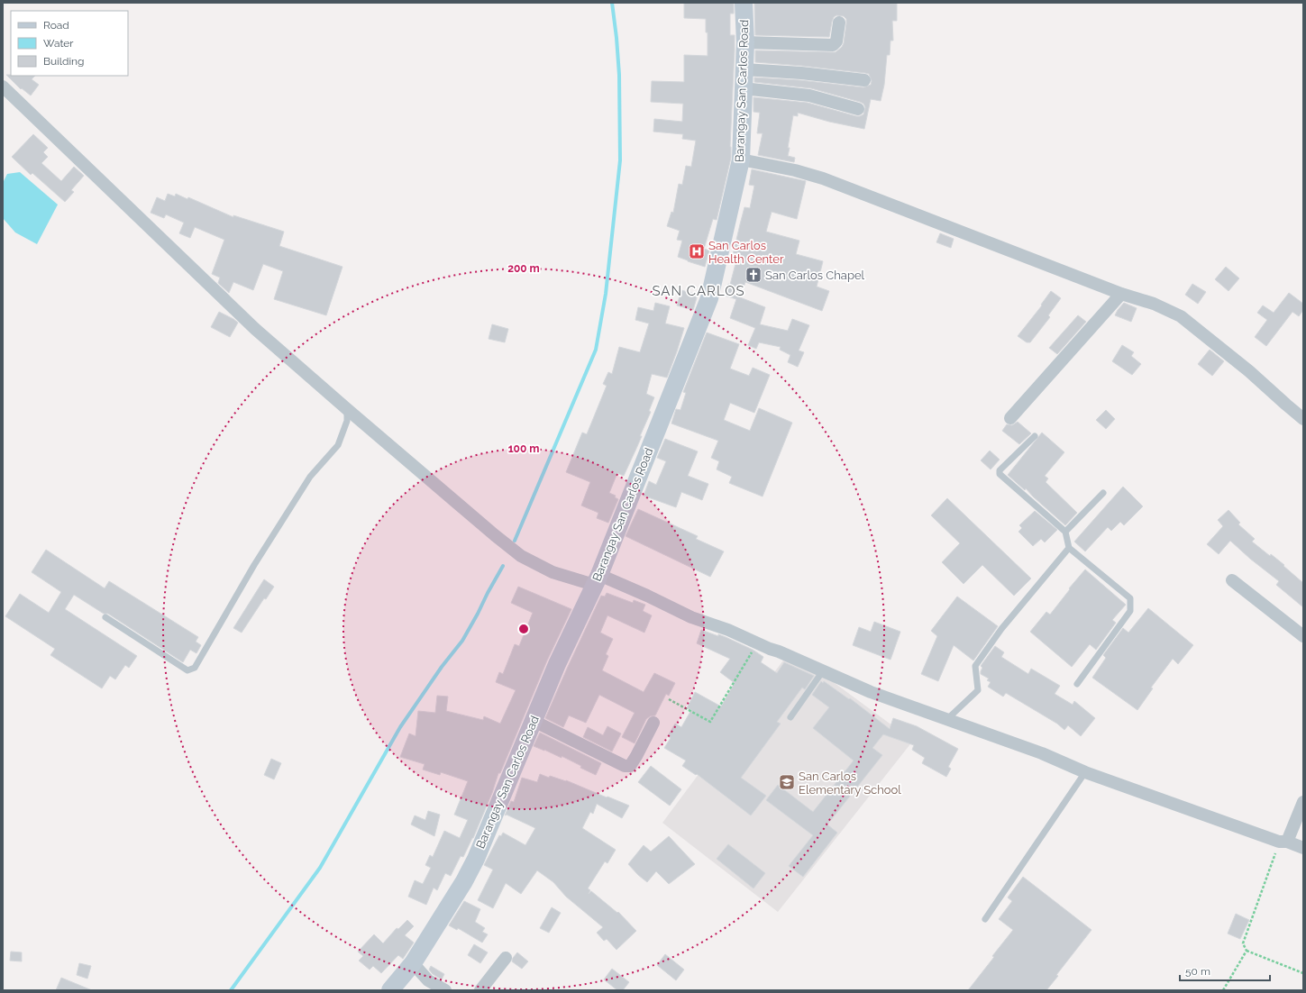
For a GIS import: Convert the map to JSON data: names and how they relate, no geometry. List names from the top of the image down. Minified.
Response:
{"streets":{"street":["Barangay San Carlos Road"]},"districts":["SAN CARLOS"],"places":{"hospital":["San Carlos Health Center"],"church":["San Carlos Chapel"],"school or university":["San Carlos Elementary School"]},"legend":["Road","Water","Building"],"scale_bar":"50 m","rings":["200 m","100 m"]}
